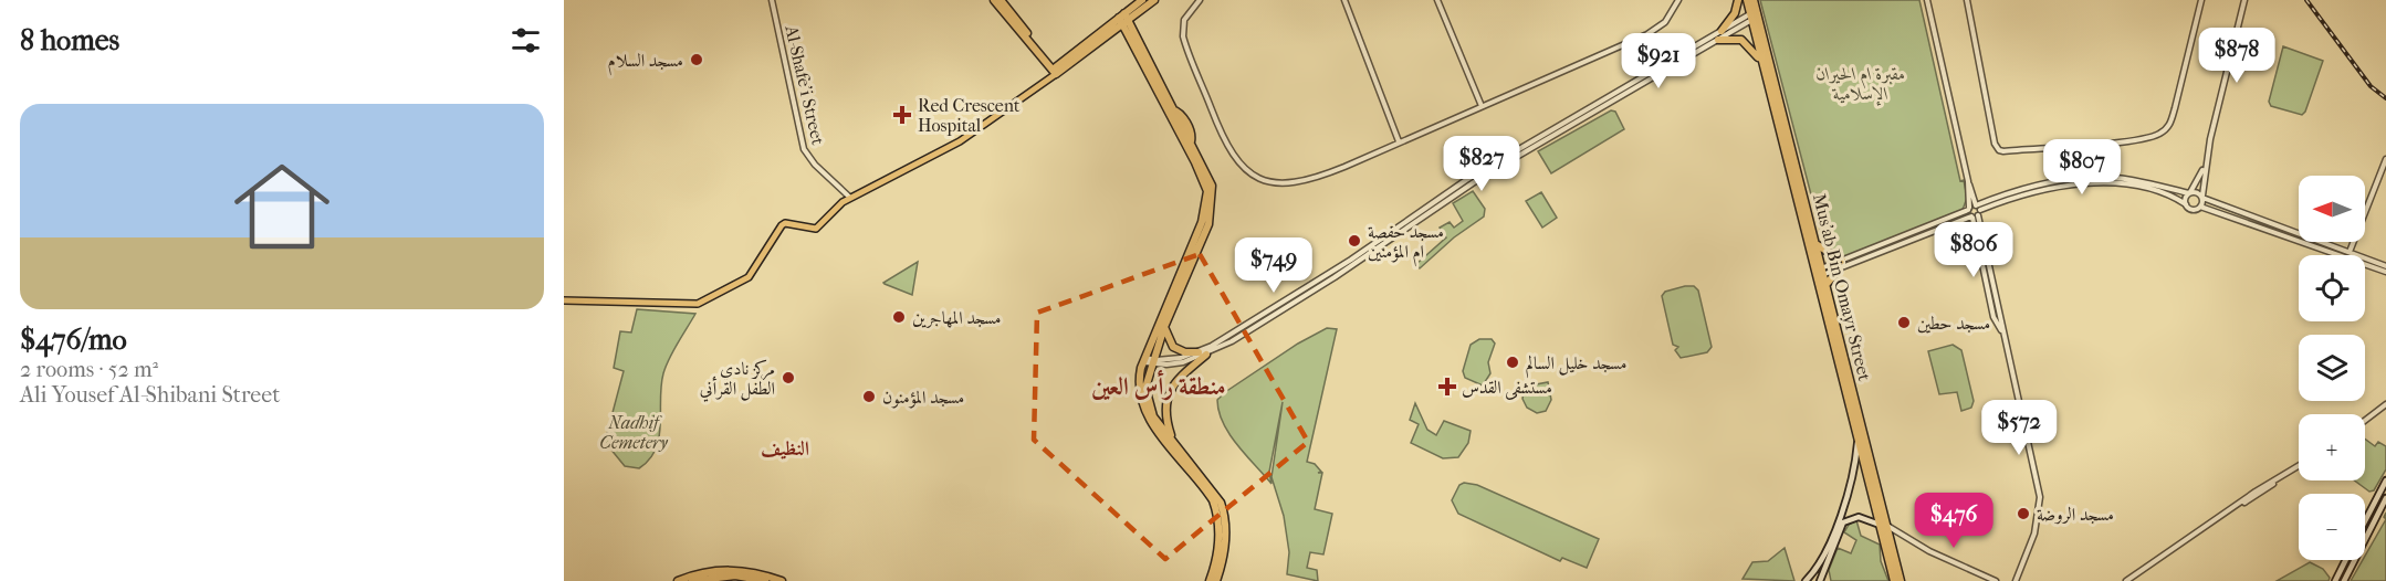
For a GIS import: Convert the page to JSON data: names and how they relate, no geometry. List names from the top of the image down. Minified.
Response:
{"streets":{"highway":["Mus'ab Bin Omayr Street"],"street":["Al-Shafe'i Street"]},"districts":["منطقة رأس العين","النظيف"],"parks":["مقبرة ام الحيران الإسلامية","Nadhif Cemetery"],"places":{"other":["مسجد السلام","مسجد حفصة ام المؤمنين","مسجد المهاجرين","مسجد حطين","مسجد خليل السالم","مركز نادي الطفل القرأني","مسجد المؤمنون","مسجد الروضة"],"health":["Red Crescent Hospital","مستشفى القدس"]},"north":"left","page":{"heading":"8 homes","price":["$878","$921","$827","$807","$806","$749","$572","$476"],"list":[{"name":"$476/mo","note":"2 rooms · 52 m² · Ali Yousef Al-Shibani Street"}],"map_buttons":["+","−"]}}
